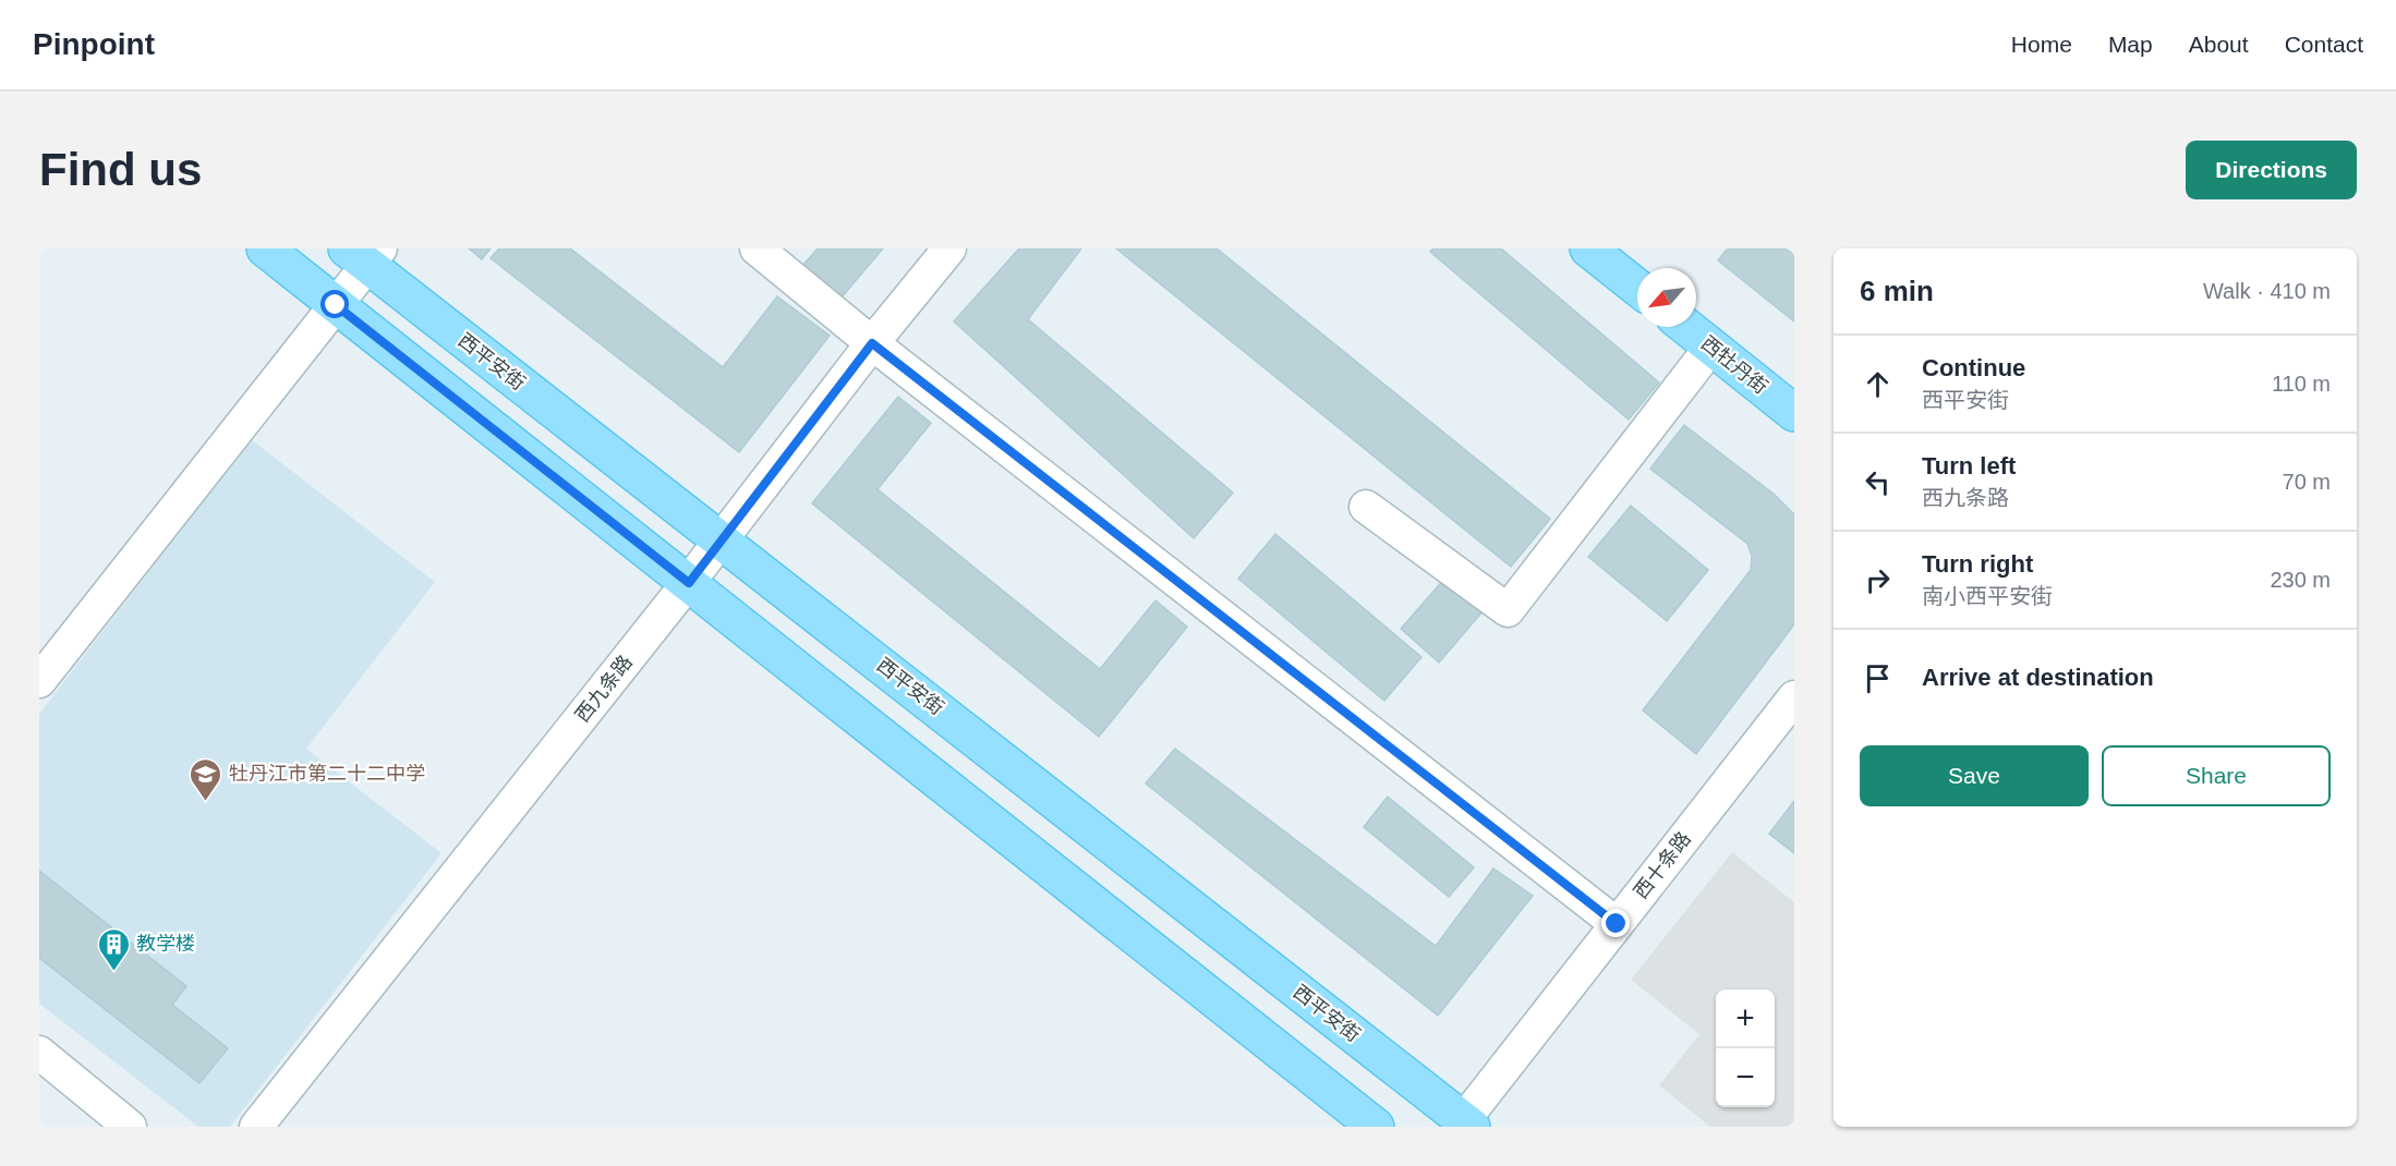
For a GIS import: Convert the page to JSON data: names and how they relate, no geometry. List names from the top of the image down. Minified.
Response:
{"streets":{"main road":["西平安街","西牡丹街"],"street":["西九条路","西十条路"]},"crossings":[["西平安街","西九条路"],["西平安街","西十条路"]],"places":{"school or university":["牡丹江市第二十二中学"],"building":["教学楼"]},"north":"bottom left","page":{"header":"Pinpoint","nav":["Home","Map","About","Contact"],"buttons":["Directions",["Save","Share"]],"title":"Find us","heading":["6 min","Walk · 410 m"],"list":[["Continue","西平安街","110 m"],["Turn left","西九条路","70 m"],["Turn right","南小西平安街","230 m"],"Arrive at destination"],"map_buttons":["+","−"]}}
